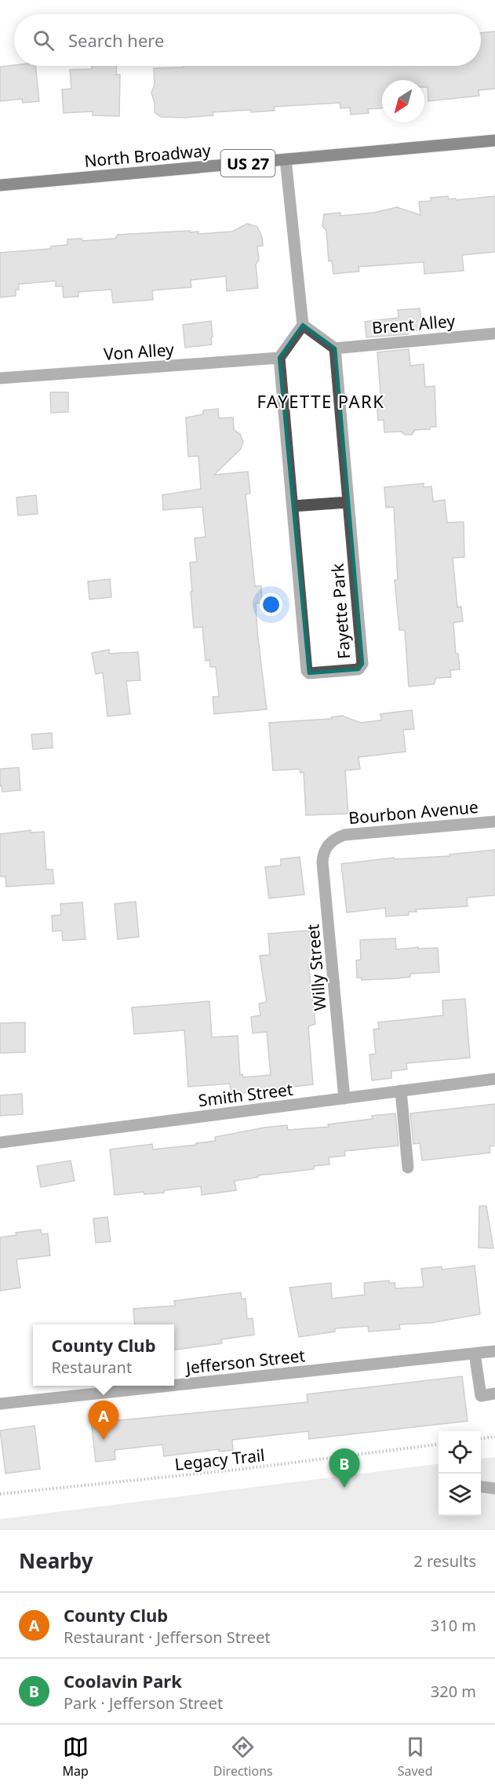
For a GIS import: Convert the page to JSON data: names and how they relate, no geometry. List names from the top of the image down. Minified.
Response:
{"streets":{"main road":["North Broadway","US 27"],"street":["Brent Alley","Von Alley","Fayette Park","Bourbon Avenue","Willy Street","Smith Street","Jefferson Street"],"path":["Legacy Trail"]},"crossings":[["Brent Alley","Fayette Park"],["Von Alley","Fayette Park"],["Bourbon Avenue","Willy Street"],["Willy Street","Smith Street"]],"districts":["FAYETTE PARK"],"north":"bottom left","page":{"search":"Search here","popup":["County Club","Restaurant"],"pins":["A","B"],"heading":["Nearby","2 results"],"list":[{"mark":"A","name":"County Club","note":"Restaurant · Jefferson Street","value":"310 m"},{"mark":"B","name":"Coolavin Park","note":"Park · Jefferson Street","value":"320 m"}],"nav":["Map","Directions","Saved"]}}
